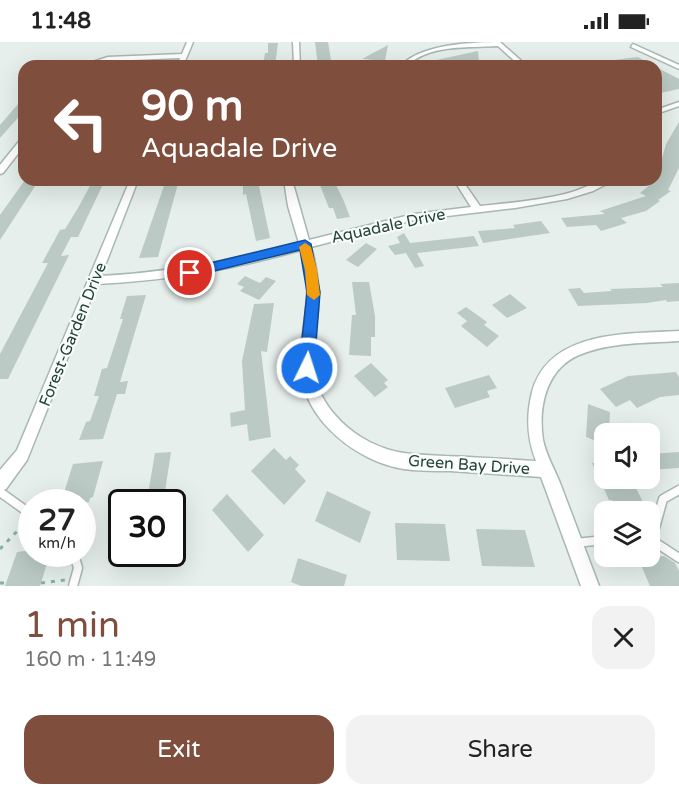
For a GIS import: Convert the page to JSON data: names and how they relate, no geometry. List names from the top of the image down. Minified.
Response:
{"streets":{"street":["Aquadale Drive","Forest-Garden Drive","Green Bay Drive"]},"crossings":[["Aquadale Drive","Forest-Garden Drive"],["Aquadale Drive","Green Bay Drive"]],"page":{"status":"11:48","turn":["90 m","Aquadale Drive"],"speed":"27 km/h","limit":"30","heading":["1 min","160 m · 11:49"],"buttons":["Exit","Share"]}}
